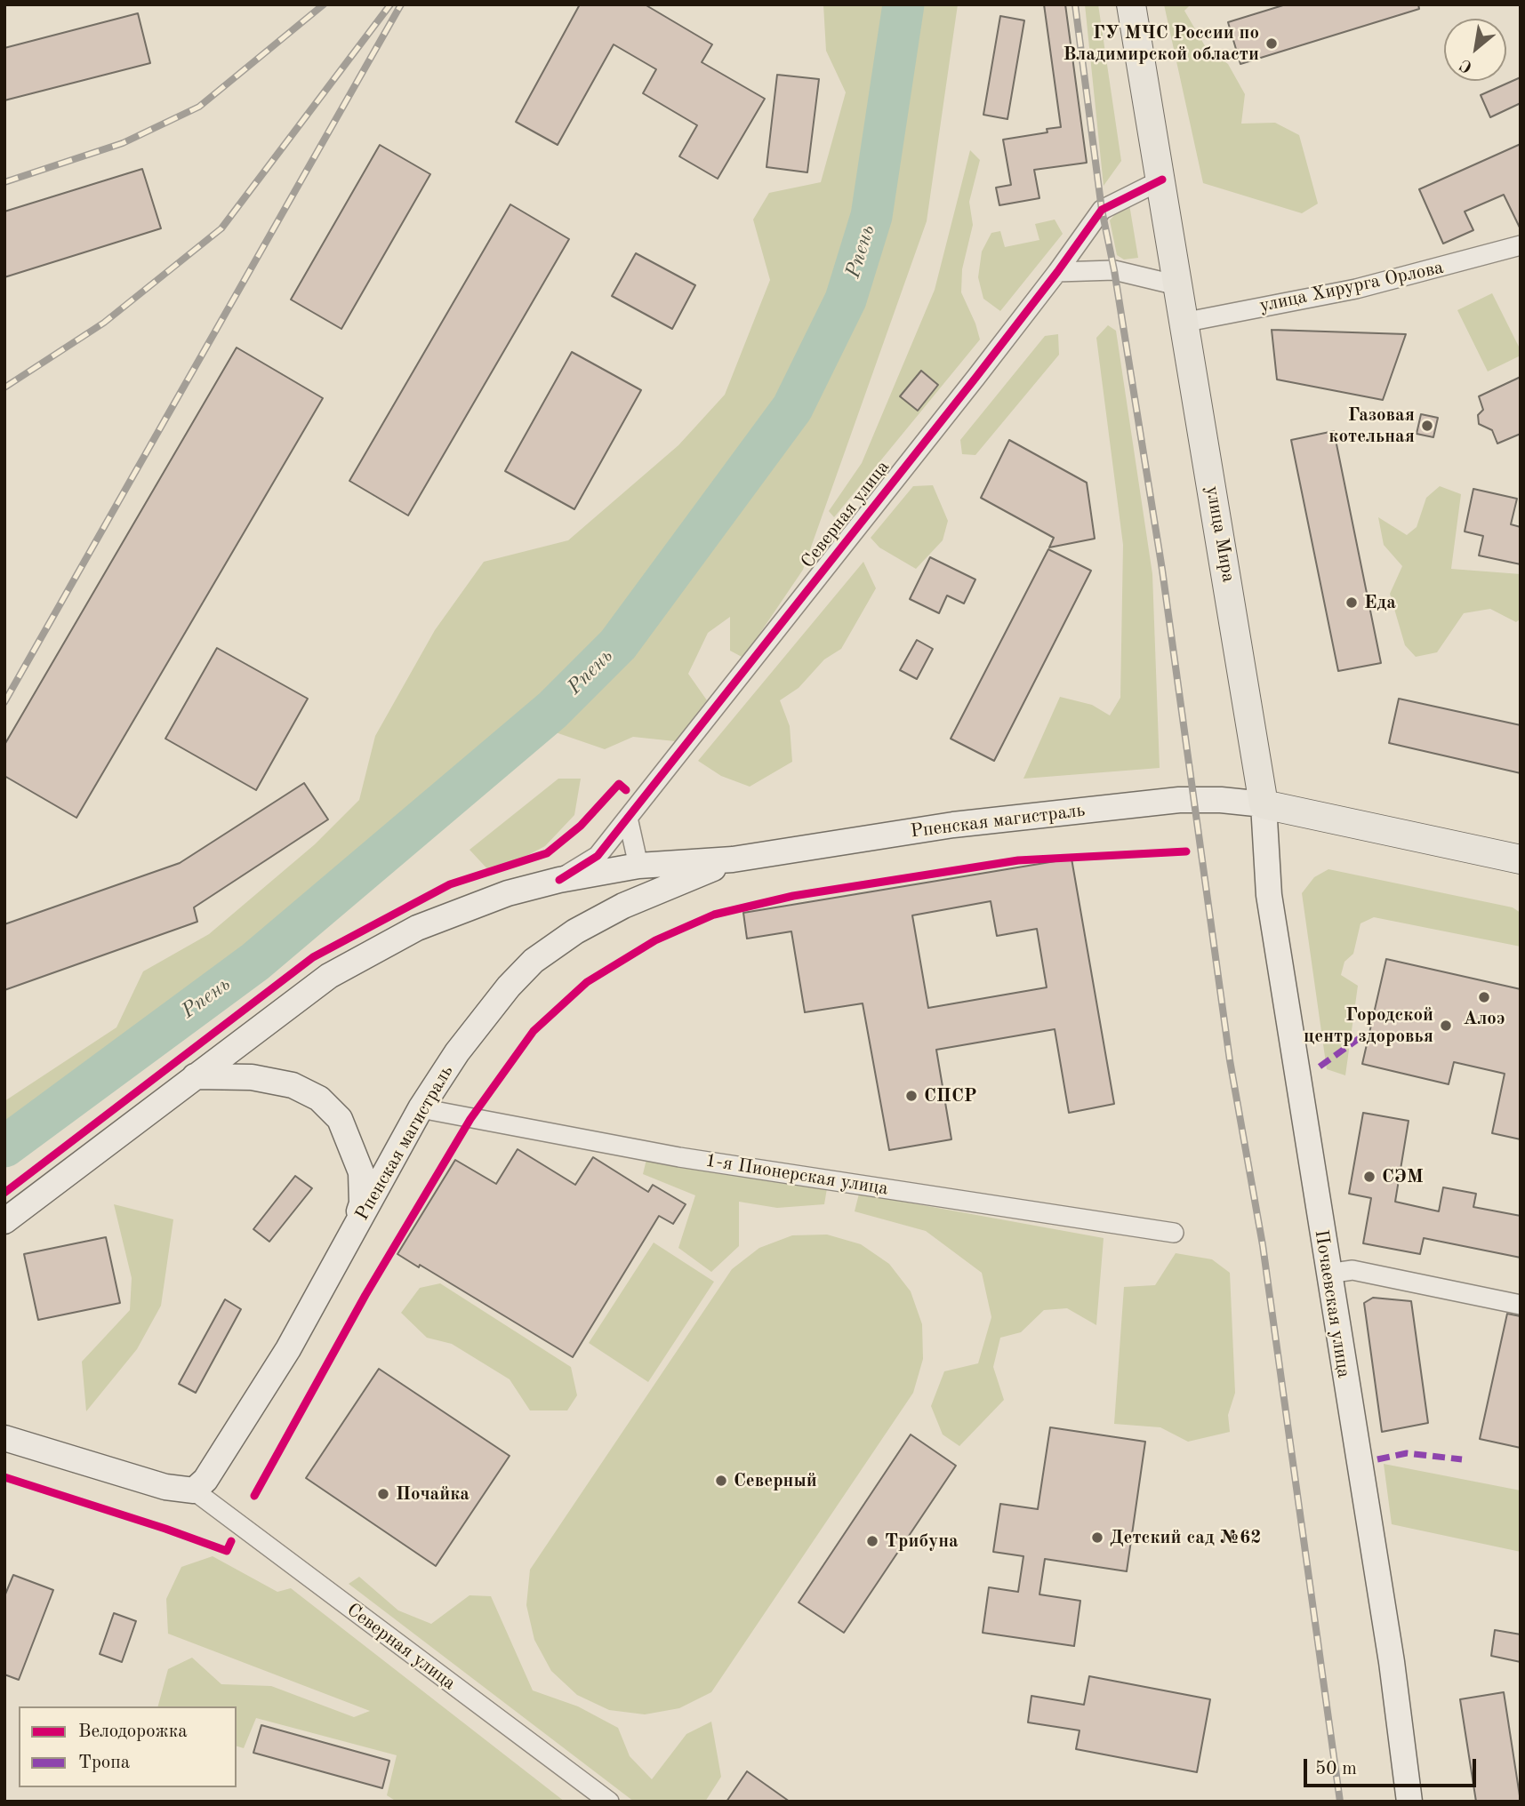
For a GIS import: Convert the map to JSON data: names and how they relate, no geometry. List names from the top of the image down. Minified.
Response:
{"streets":{"main road":["улица Мира","Рпенская магистраль","Почаевская улица"],"street":["улица Хирурга Орлова","Северная улица","1-я Пионерская улица"]},"crossings":[["улица Хирурга Орлова","улица Мира"],["Северная улица","улица Мира"],["Северная улица","Рпенская магистраль"],["улица Мира","Рпенская магистраль"],["улица Мира","Почаевская улица"],["Рпенская магистраль","1-я Пионерская улица"],["Рпенская магистраль","Почаевская улица"]],"water":["Рпень"],"places":["ГУ МЧС России по Владимирской области","Газовая котельная","Еда","Алоэ","Городской центр здоровья","СПСР","СЭМ","Северный","Почайка","Детский сад №62","Трибуна"],"legend":["Велодорожка","Тропа"],"scale_bar":"50 m","north":"bottom left"}
